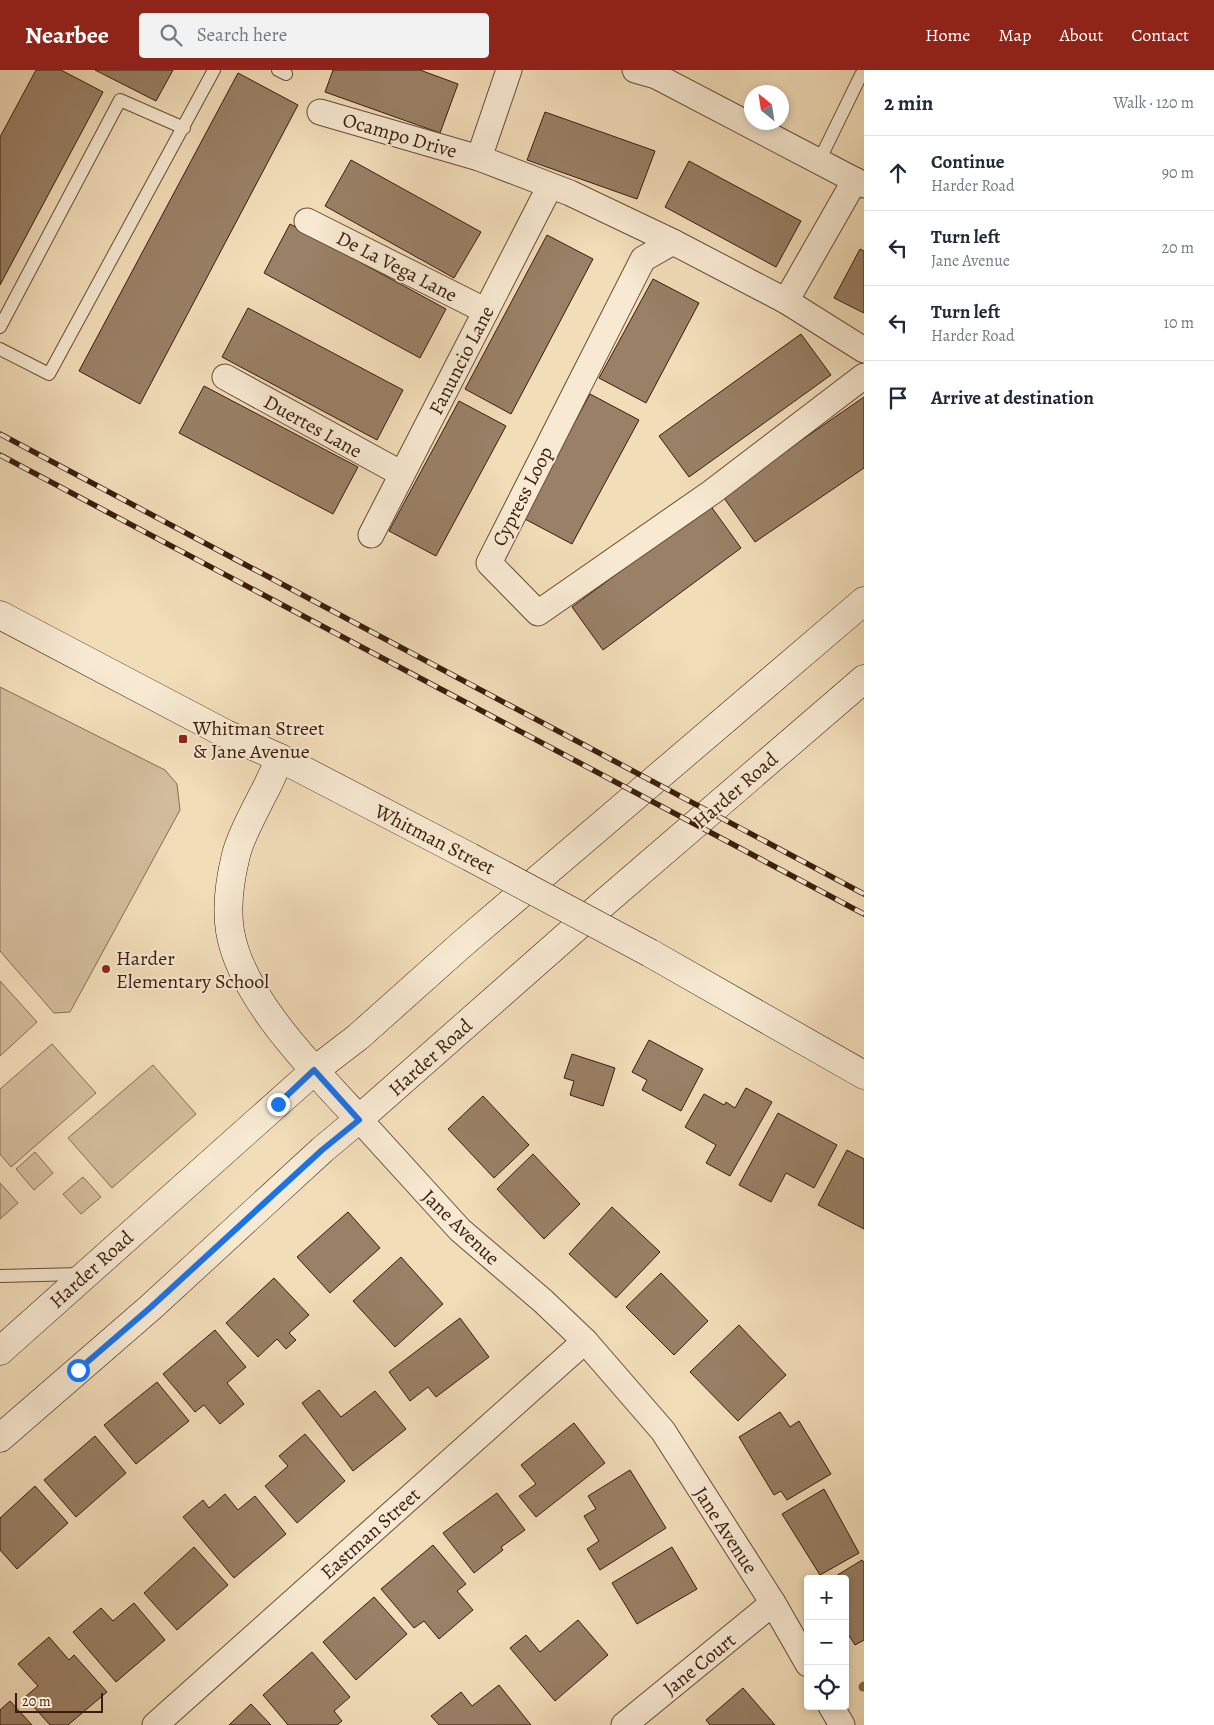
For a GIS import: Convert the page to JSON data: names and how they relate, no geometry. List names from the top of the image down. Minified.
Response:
{"streets":{"main road":["Harder Road","Whitman Street","Jane Avenue"],"street":["Ocampo Drive","De La Vega Lane","Fanuncio Lane","Duertes Lane","Cypress Loop","Eastman Street","Jane Court"]},"crossings":[["Ocampo Drive","Fanuncio Lane"],["Ocampo Drive","Cypress Loop"],["De La Vega Lane","Fanuncio Lane"],["Fanuncio Lane","Duertes Lane"],["Harder Road","Jane Avenue"],["Whitman Street","Jane Avenue"],["Jane Avenue","Eastman Street"],["Jane Avenue","Jane Court"]],"places":{"transit":["Whitman Street & Jane Avenue"],"other":["Harder Elementary School"]},"scale_bar":"20 m","north":"top left","page":{"header":"Nearbee","search":"Search here","nav":["Home","Map","About","Contact"],"heading":["2 min","Walk · 120 m"],"list":[["Continue","Harder Road","90 m"],["Turn left","Jane Avenue","20 m"],["Turn left","Harder Road","10 m"],"Arrive at destination"],"map_buttons":["+","−"],"scale":"20 m"}}
